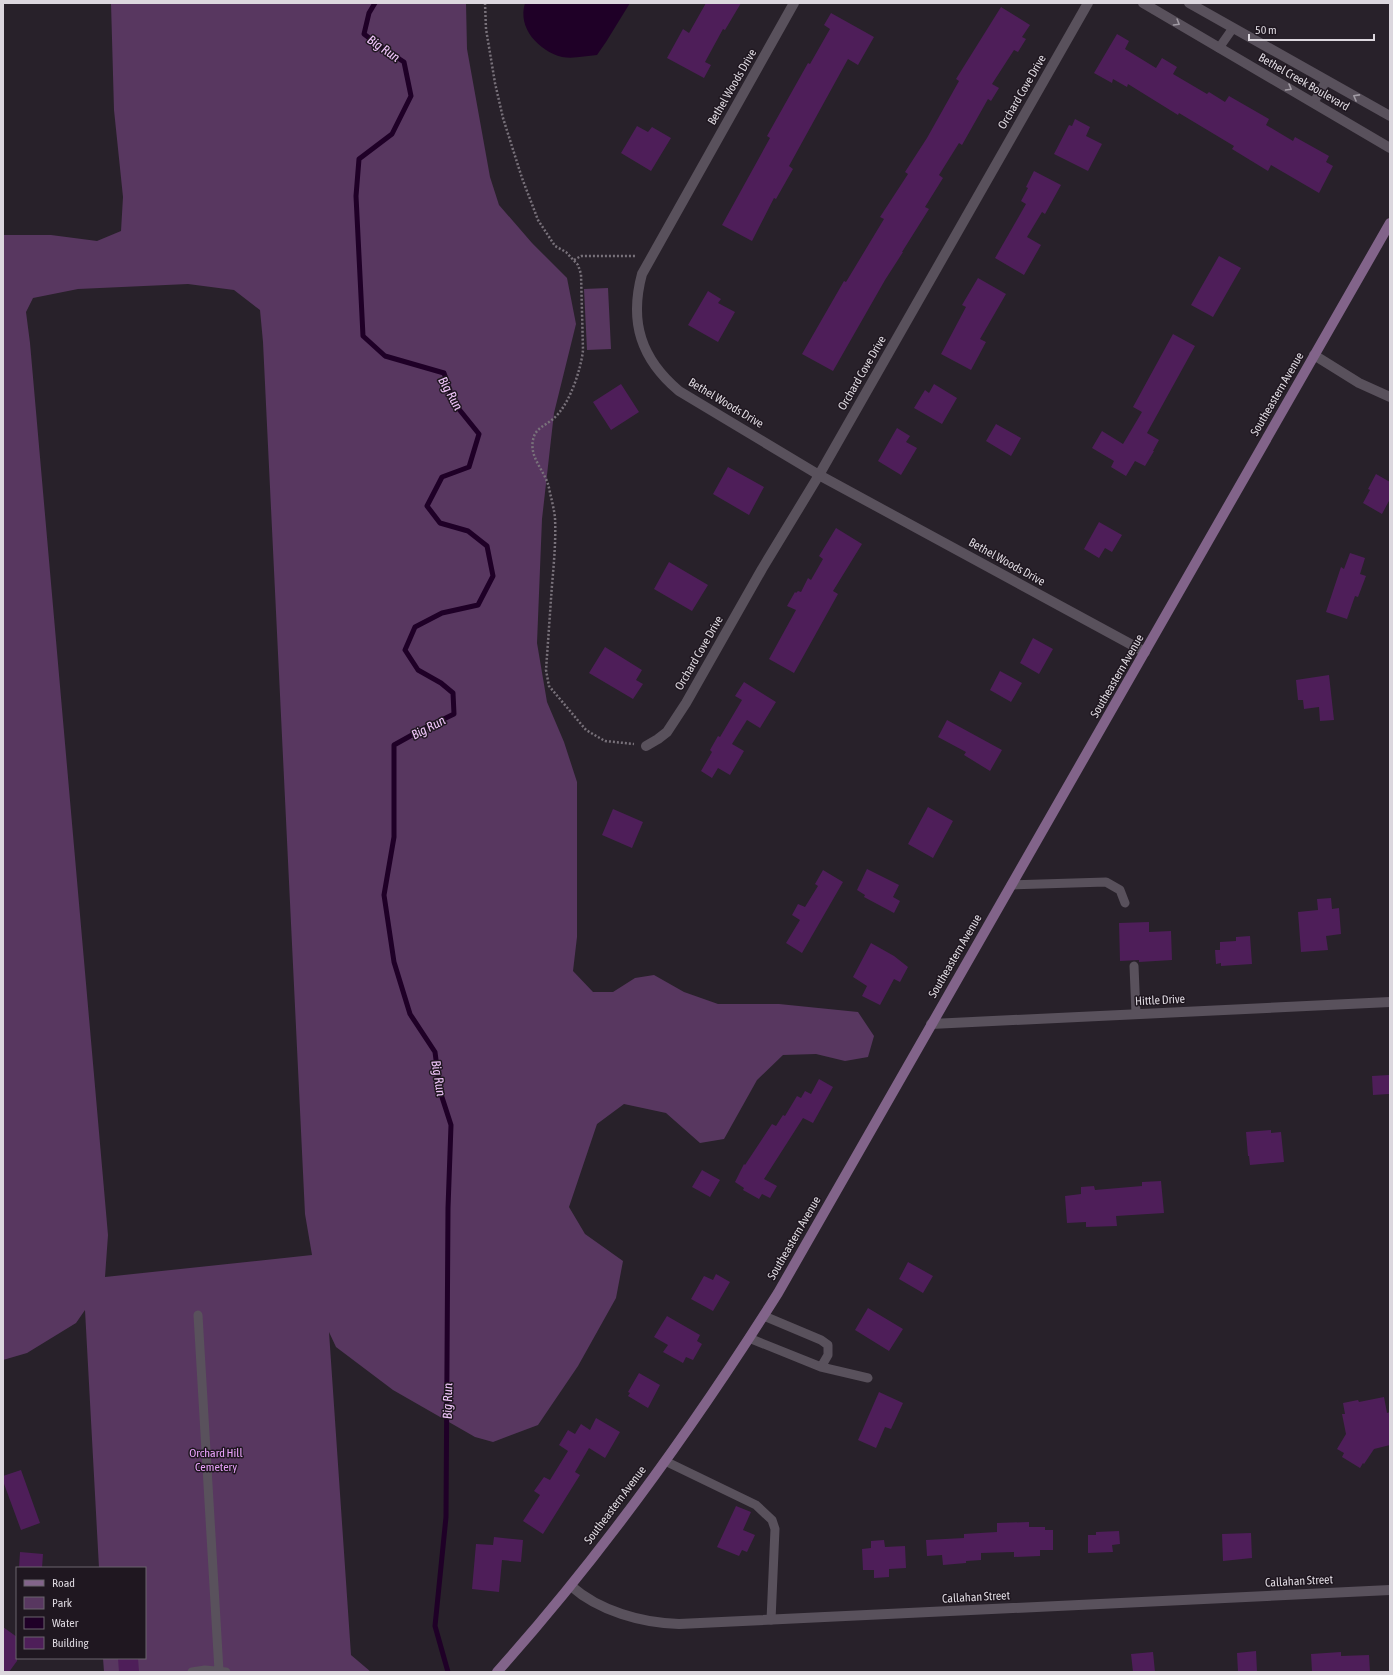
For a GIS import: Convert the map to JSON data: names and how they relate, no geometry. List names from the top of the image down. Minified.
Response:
{"streets":{"street":["Bethel Creek Boulevard","Bethel Woods Drive","Orchard Cove Drive","Southeastern Avenue","Hittle Drive","Callahan Street"]},"crossings":[["Bethel Woods Drive","Orchard Cove Drive"],["Bethel Woods Drive","Southeastern Avenue"],["Southeastern Avenue","Hittle Drive"],["Southeastern Avenue","Callahan Street"]],"water":["Big Run"],"parks":["Orchard Hill Cemetery"],"legend":["Road","Park","Water","Building"],"scale_bar":"50 m"}
